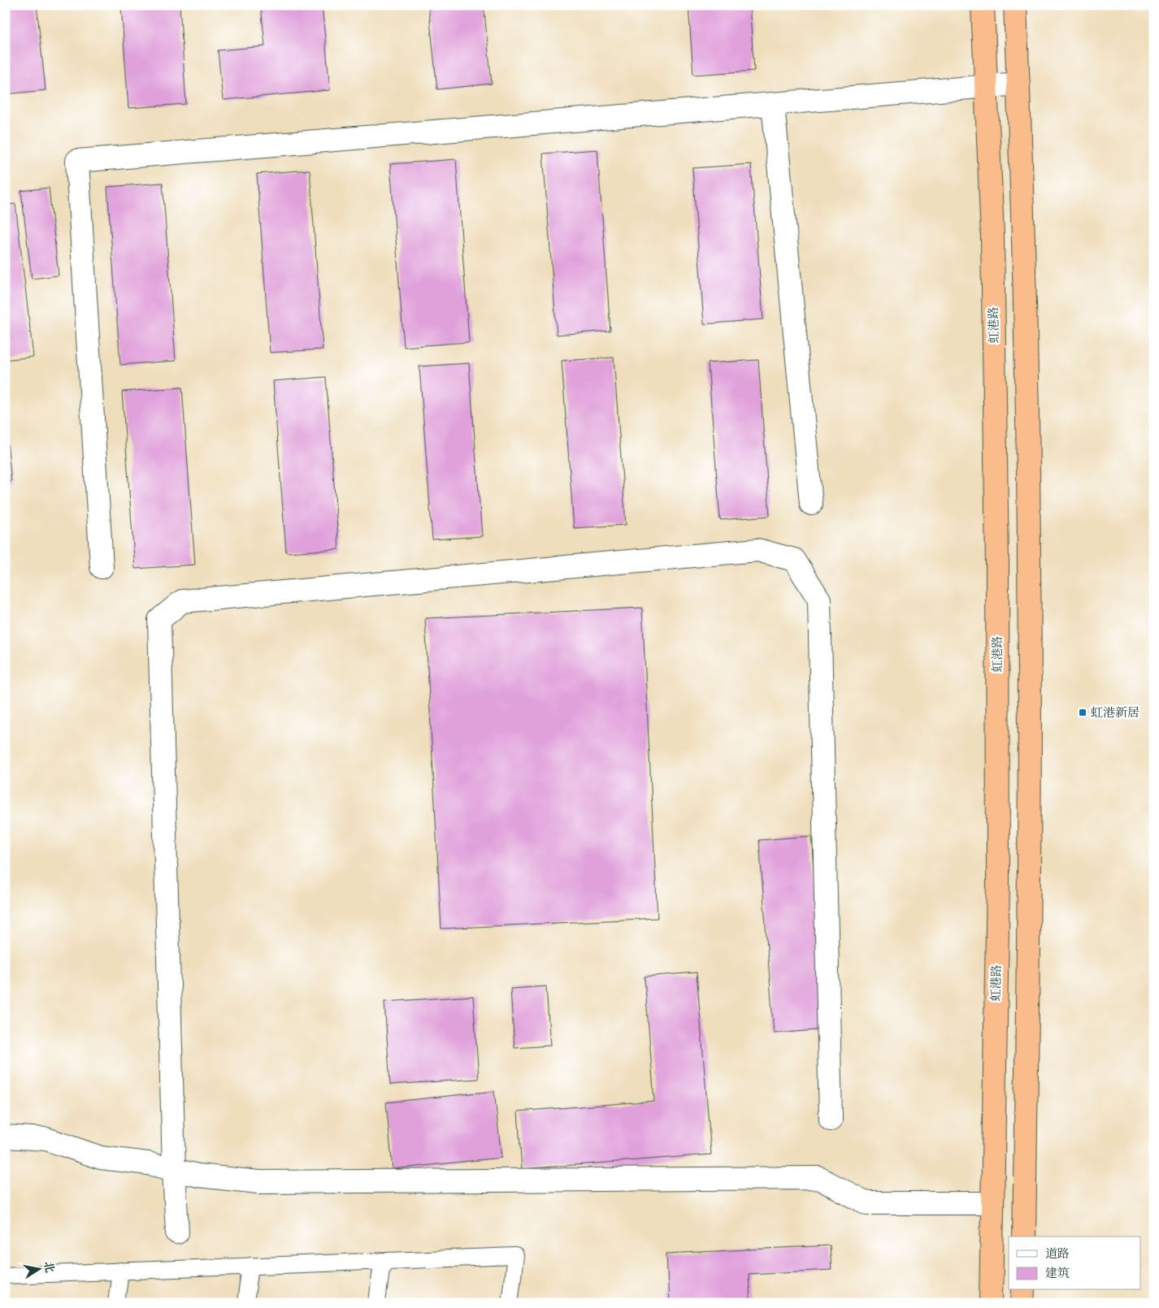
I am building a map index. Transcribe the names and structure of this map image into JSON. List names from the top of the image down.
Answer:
{
  "streets": {
    "highway": ["虹港路"]
  },
  "places": {
    "transit": ["虹港新居"]
  },
  "legend": ["道路", "建筑"],
  "north": "right"
}
